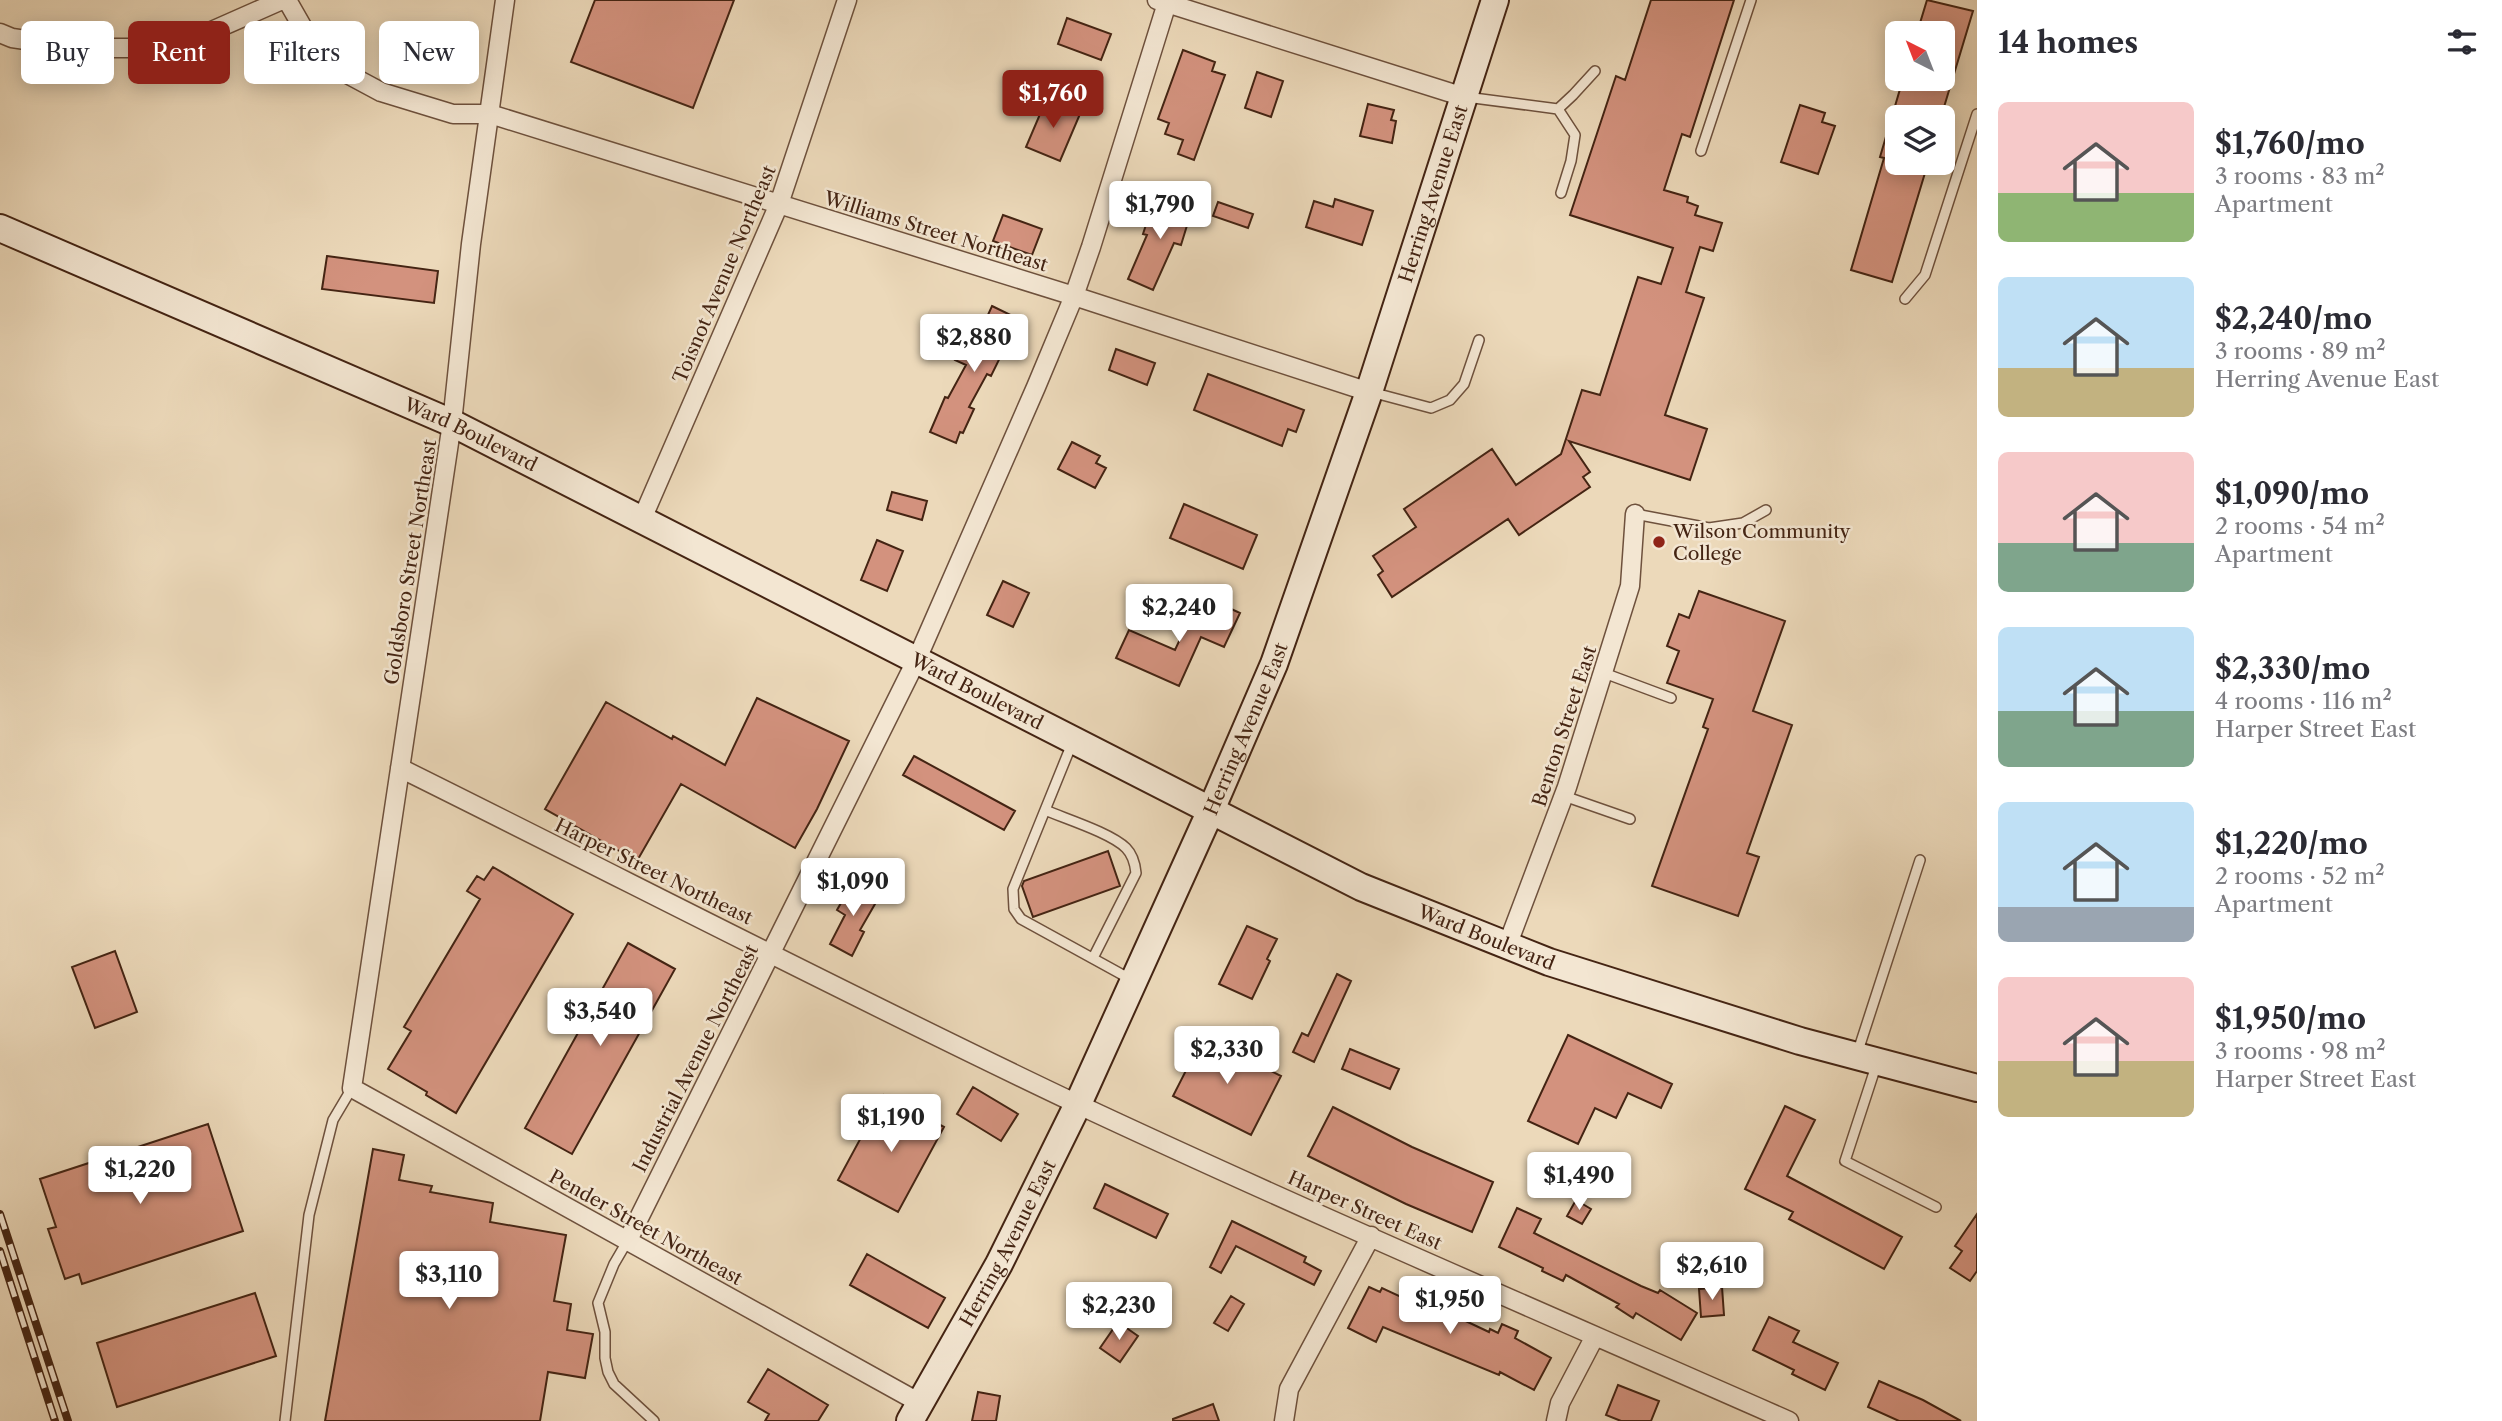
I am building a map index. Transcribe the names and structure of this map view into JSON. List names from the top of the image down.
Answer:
{
  "streets": {
    "main road": ["Herring Avenue East", "Ward Boulevard"],
    "street": [
      "Williams Street Northeast",
      "Toisnot Avenue Northeast",
      "Goldsboro Street Northeast",
      "Benton Street East",
      "Harper Street Northeast",
      "Industrial Avenue Northeast",
      "Harper Street East",
      "Pender Street Northeast"
    ]
  },
  "crossings": [
    ["Herring Avenue East", "Williams Street Northeast"],
    ["Herring Avenue East", "Ward Boulevard"],
    ["Herring Avenue East", "Harper Street Northeast"],
    ["Herring Avenue East", "Harper Street East"],
    ["Herring Avenue East", "Pender Street Northeast"],
    ["Williams Street Northeast", "Toisnot Avenue Northeast"],
    ["Williams Street Northeast", "Goldsboro Street Northeast"],
    ["Williams Street Northeast", "Industrial Avenue Northeast"],
    ["Toisnot Avenue Northeast", "Ward Boulevard"],
    ["Ward Boulevard", "Goldsboro Street Northeast"],
    ["Ward Boulevard", "Benton Street East"],
    ["Ward Boulevard", "Industrial Avenue Northeast"],
    ["Goldsboro Street Northeast", "Harper Street Northeast"],
    ["Goldsboro Street Northeast", "Pender Street Northeast"],
    ["Harper Street Northeast", "Industrial Avenue Northeast"],
    ["Harper Street Northeast", "Harper Street East"],
    ["Industrial Avenue Northeast", "Pender Street Northeast"]
  ],
  "places": ["Wilson Community College"],
  "north": "top left",
  "page": {
    "heading": "14 homes",
    "chip": [
      "Buy",
      "Rent",
      "Filters",
      "New"
    ],
    "price": [
      "$1,760",
      "$1,790",
      "$2,880",
      "$2,240",
      "$1,090",
      "$3,540",
      "$2,330",
      "$1,190",
      "$1,220",
      "$1,490",
      "$2,610",
      "$3,110",
      "$1,950",
      "$2,230"
    ],
    "list": [
      {
        "name": "$1,760/mo",
        "note": "3 rooms · 83 m² · Apartment"
      },
      {
        "name": "$2,240/mo",
        "note": "3 rooms · 89 m² · Herring Avenue East"
      },
      {
        "name": "$1,090/mo",
        "note": "2 rooms · 54 m² · Apartment"
      },
      {
        "name": "$2,330/mo",
        "note": "4 rooms · 116 m² · Harper Street East"
      },
      {
        "name": "$1,220/mo",
        "note": "2 rooms · 52 m² · Apartment"
      },
      {
        "name": "$1,950/mo",
        "note": "3 rooms · 98 m² · Harper Street East"
      }
    ]
  }
}
